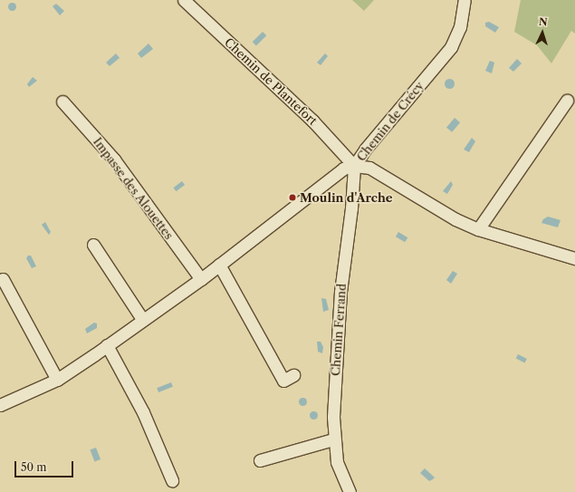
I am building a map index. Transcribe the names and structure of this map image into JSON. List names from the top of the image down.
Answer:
{
  "streets": {
    "street": [
      "Chemin de Plantefort",
      "Chemin de Crécy",
      "Impasse des Alouettes",
      "Chemin Ferrand"
    ]
  },
  "crossings": [
    ["Chemin de Plantefort", "Chemin de Crécy"],
    ["Chemin de Plantefort", "Chemin Ferrand"],
    ["Chemin de Crécy", "Impasse des Alouettes"],
    ["Chemin de Crécy", "Chemin Ferrand"]
  ],
  "places": ["Moulin d'Arche"],
  "scale_bar": "50 m",
  "north": "top"
}
